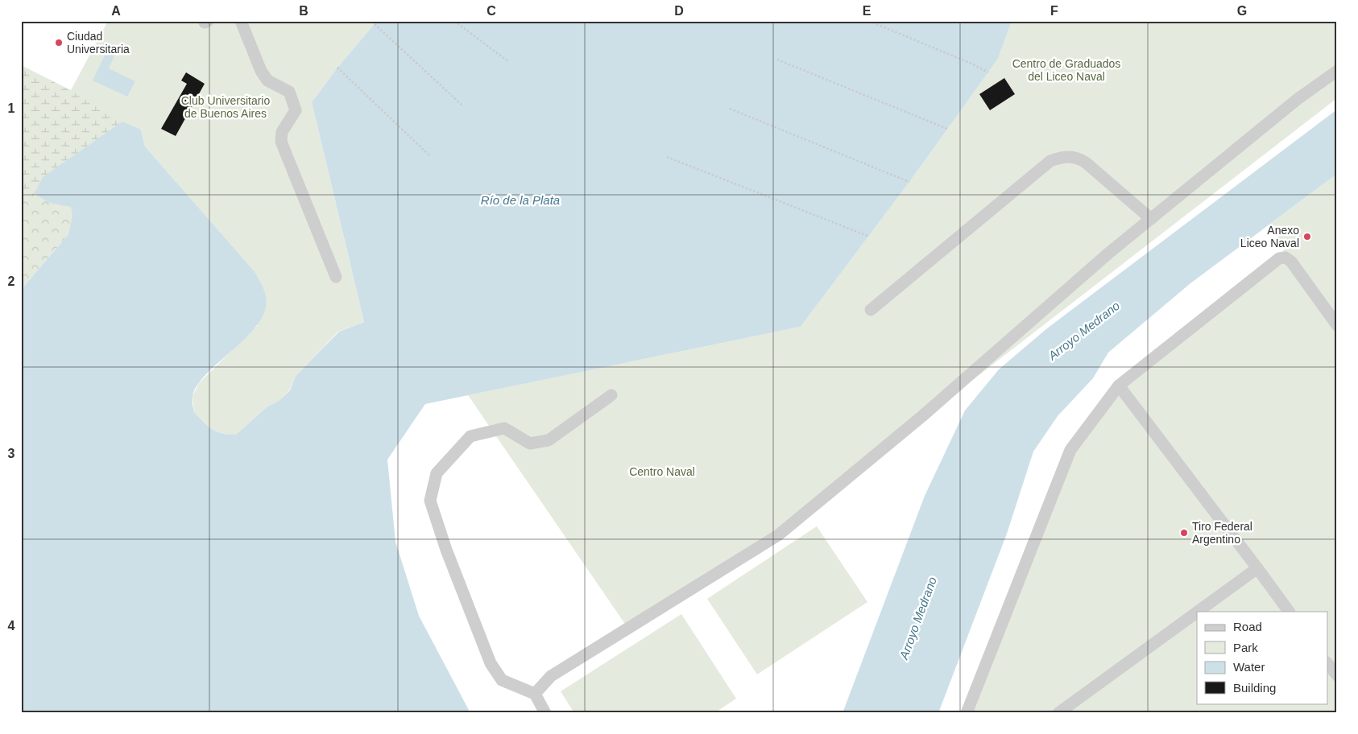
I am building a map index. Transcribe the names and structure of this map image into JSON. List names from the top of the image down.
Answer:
{
  "water": ["Río de la Plata", "Arroyo Medrano"],
  "parks": ["Centro de Graduados del Liceo Naval", "Club Universitario de Buenos Aires", "Centro Naval"],
  "places": ["Ciudad Universitaria", "Anexo Liceo Naval", "Tiro Federal Argentino"],
  "legend": [
    "Road",
    "Park",
    "Water",
    "Building"
  ],
  "grid": {
    "columns": [
      "A",
      "B",
      "C",
      "D",
      "E",
      "F",
      "G"
    ],
    "rows": [
      "1",
      "2",
      "3",
      "4"
    ]
  }
}
